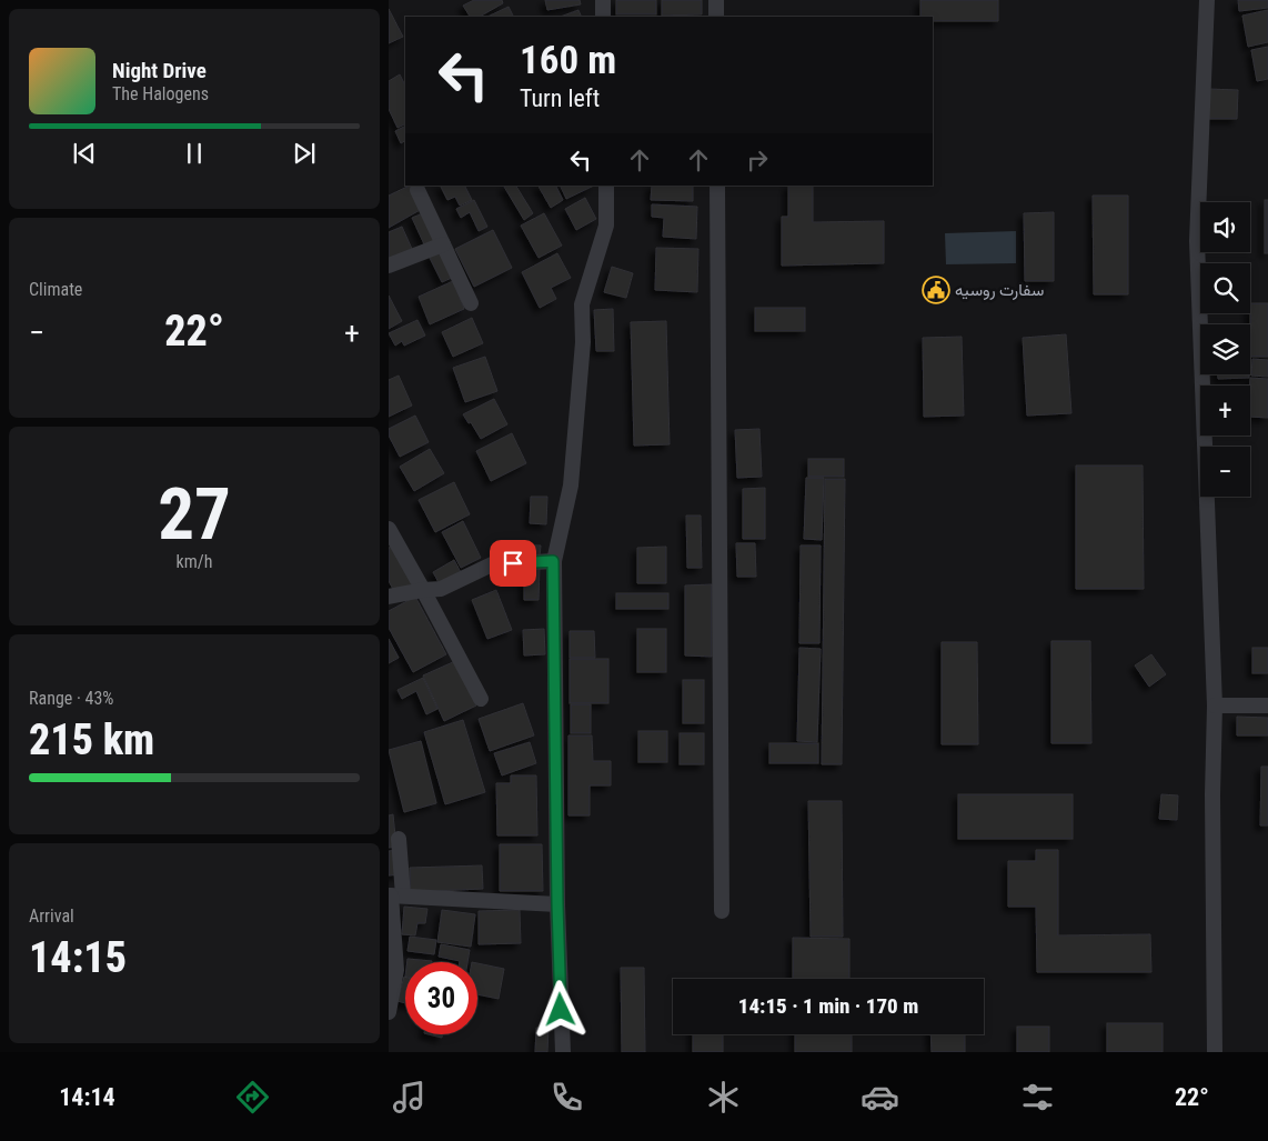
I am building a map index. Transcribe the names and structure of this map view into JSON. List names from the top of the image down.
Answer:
{
  "places": {
    "public building": ["سفارت روسیه"]
  },
  "page": {
    "turn": ["160 m", "Turn left"],
    "song": ["Night Drive", "The Halogens"],
    "map_buttons": ["+", "−"],
    "tile": [
      "Climate",
      ["27", "km/h"],
      ["Range · 43%", "215 km"],
      ["Arrival", "14:15"]
    ],
    "heat": ["−", "22°", "+"],
    "limit": "30",
    "trip": "14:15 · 1 min · 170 m",
    "tabs": ["14:14", "22°"]
  }
}
